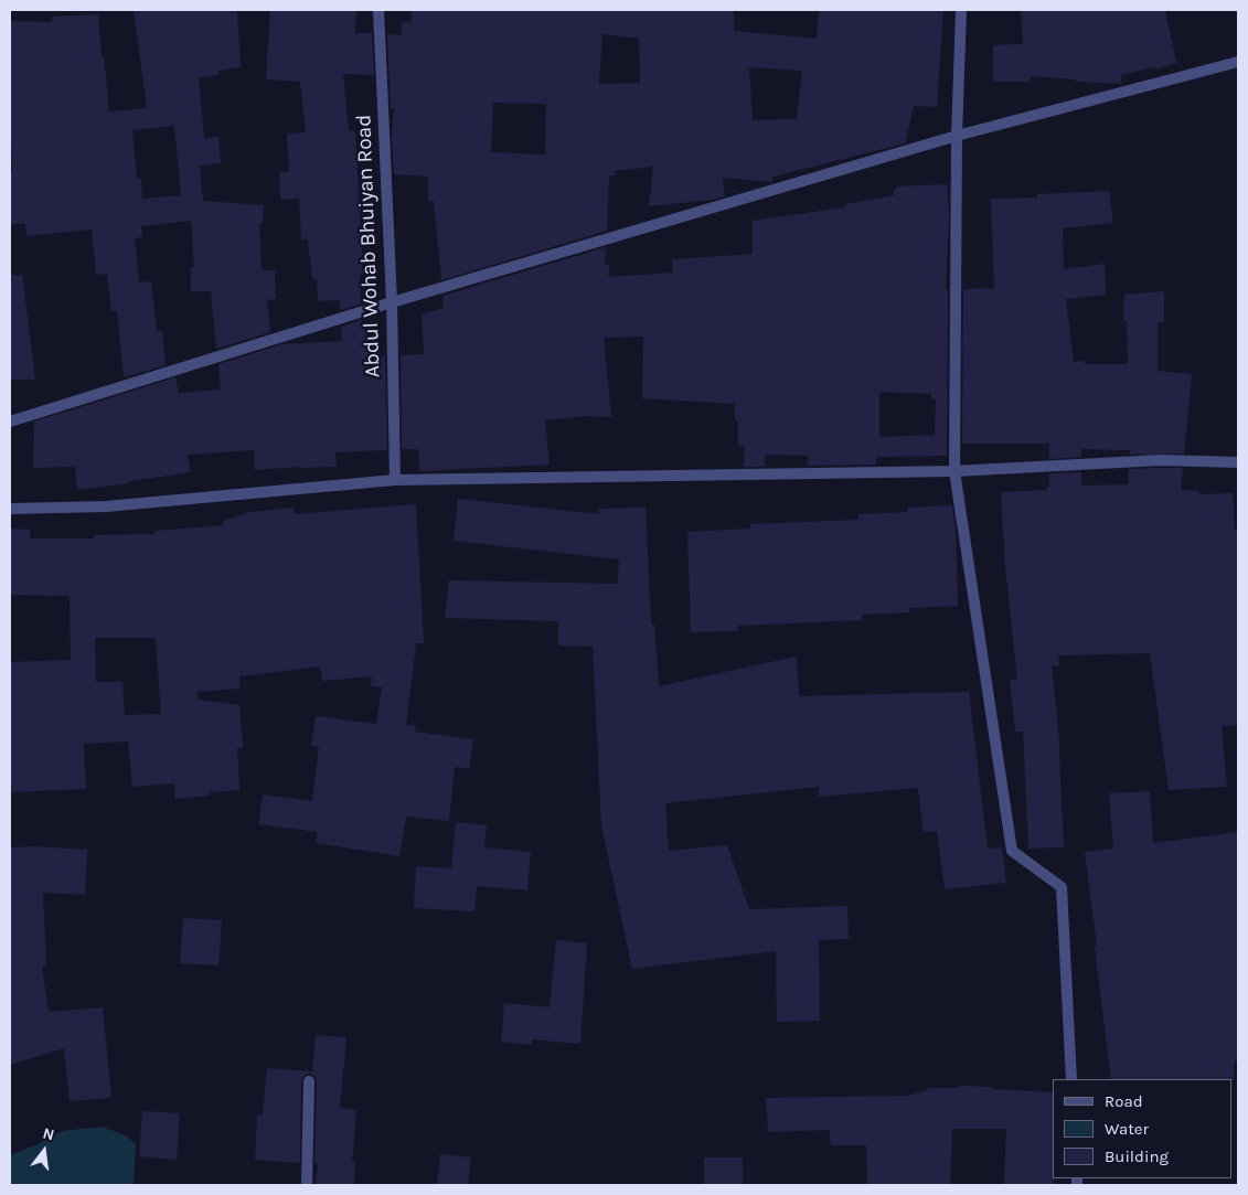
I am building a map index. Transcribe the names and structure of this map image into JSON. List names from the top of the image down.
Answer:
{
  "streets": {
    "street": ["Abdul Wohab Bhuiyan Road"]
  },
  "legend": ["Road", "Water", "Building"],
  "north": "top"
}
